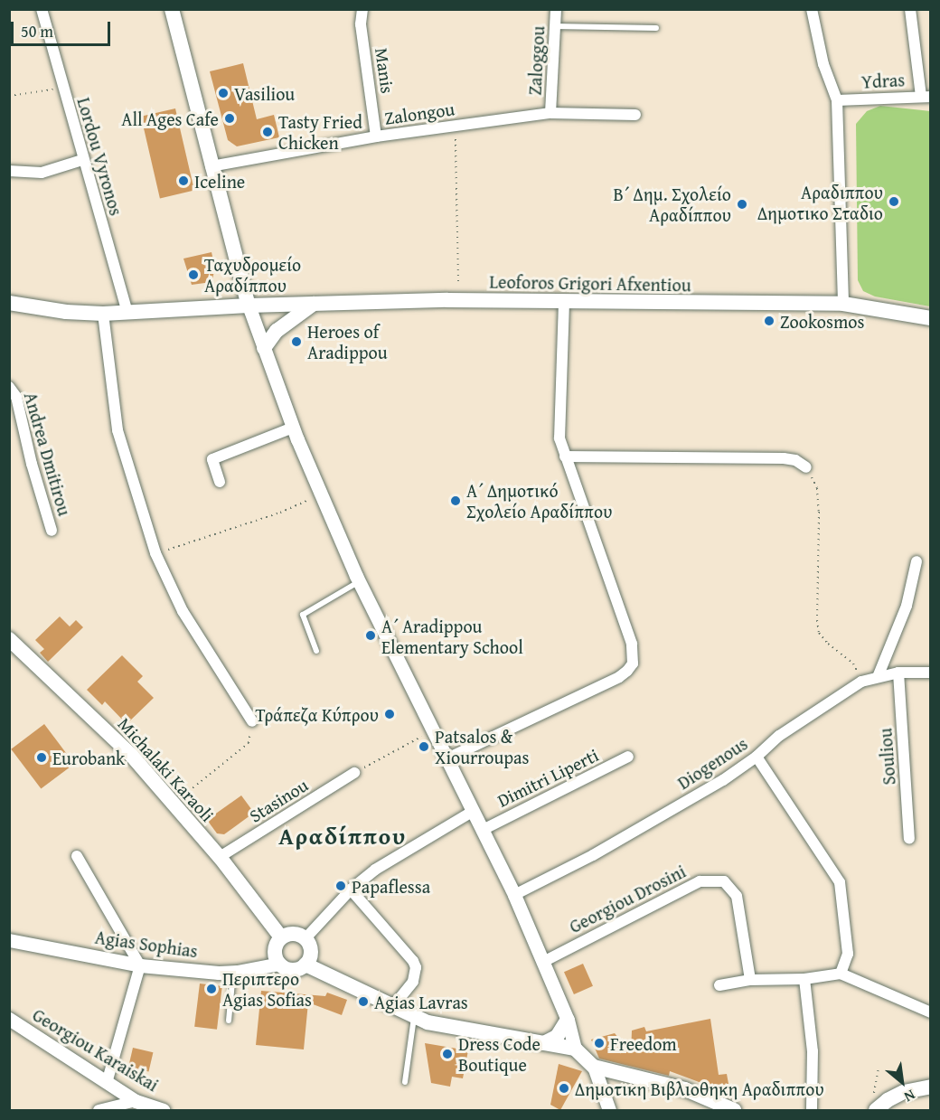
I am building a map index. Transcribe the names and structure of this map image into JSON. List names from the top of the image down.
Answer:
{
  "streets": {
    "main road": ["Leoforos Grigori Afxentiou", "Michalaki Karaoli"],
    "street": [
      "Zaloggou",
      "Manis",
      "Ydras",
      "Zalongou",
      "Lordou Vyronos",
      "Andrea Dmitirou",
      "Souliou",
      "Diogenous",
      "Dimitri Liperti",
      "Stasinou",
      "Georgiou Drosini",
      "Agias Sophias",
      "Georgiou Karaiskai"
    ]
  },
  "crossings": [
    ["Zaloggou", "Zalongou"],
    ["Manis", "Zalongou"],
    ["Lordou Vyronos", "Leoforos Grigori Afxentiou"],
    ["Souliou", "Diogenous"],
    ["Michalaki Karaoli", "Stasinou"],
    ["Michalaki Karaoli", "Agias Sophias"]
  ],
  "districts": ["Αραδίππου"],
  "places": [
    "Vasiliou",
    "All Ages Cafe",
    "Tasty Fried Chicken",
    "Iceline",
    "Αραδιππου Δημοτικο Σταδιο",
    "Β´ Δημ. Σχολείο Αραδίππου",
    "Ταχυδρομείο Αραδίππου",
    "Zookosmos",
    "Heroes of Aradippou",
    "Α´ Δημοτικό Σχολείο Αραδίππου",
    "A´ Aradippou Elementary School",
    "Τράπεζα Κύπρου",
    "Patsalos & Xiourroupas",
    "Eurobank",
    "Papaflessa",
    "Περιπτερο Agias Sofias",
    "Agias Lavras",
    "Freedom",
    "Dress Code Boutique",
    "Δημοτικη Βιβλιοθηκη Αραδιππου"
  ],
  "scale_bar": "50 m",
  "north": "bottom right"
}
